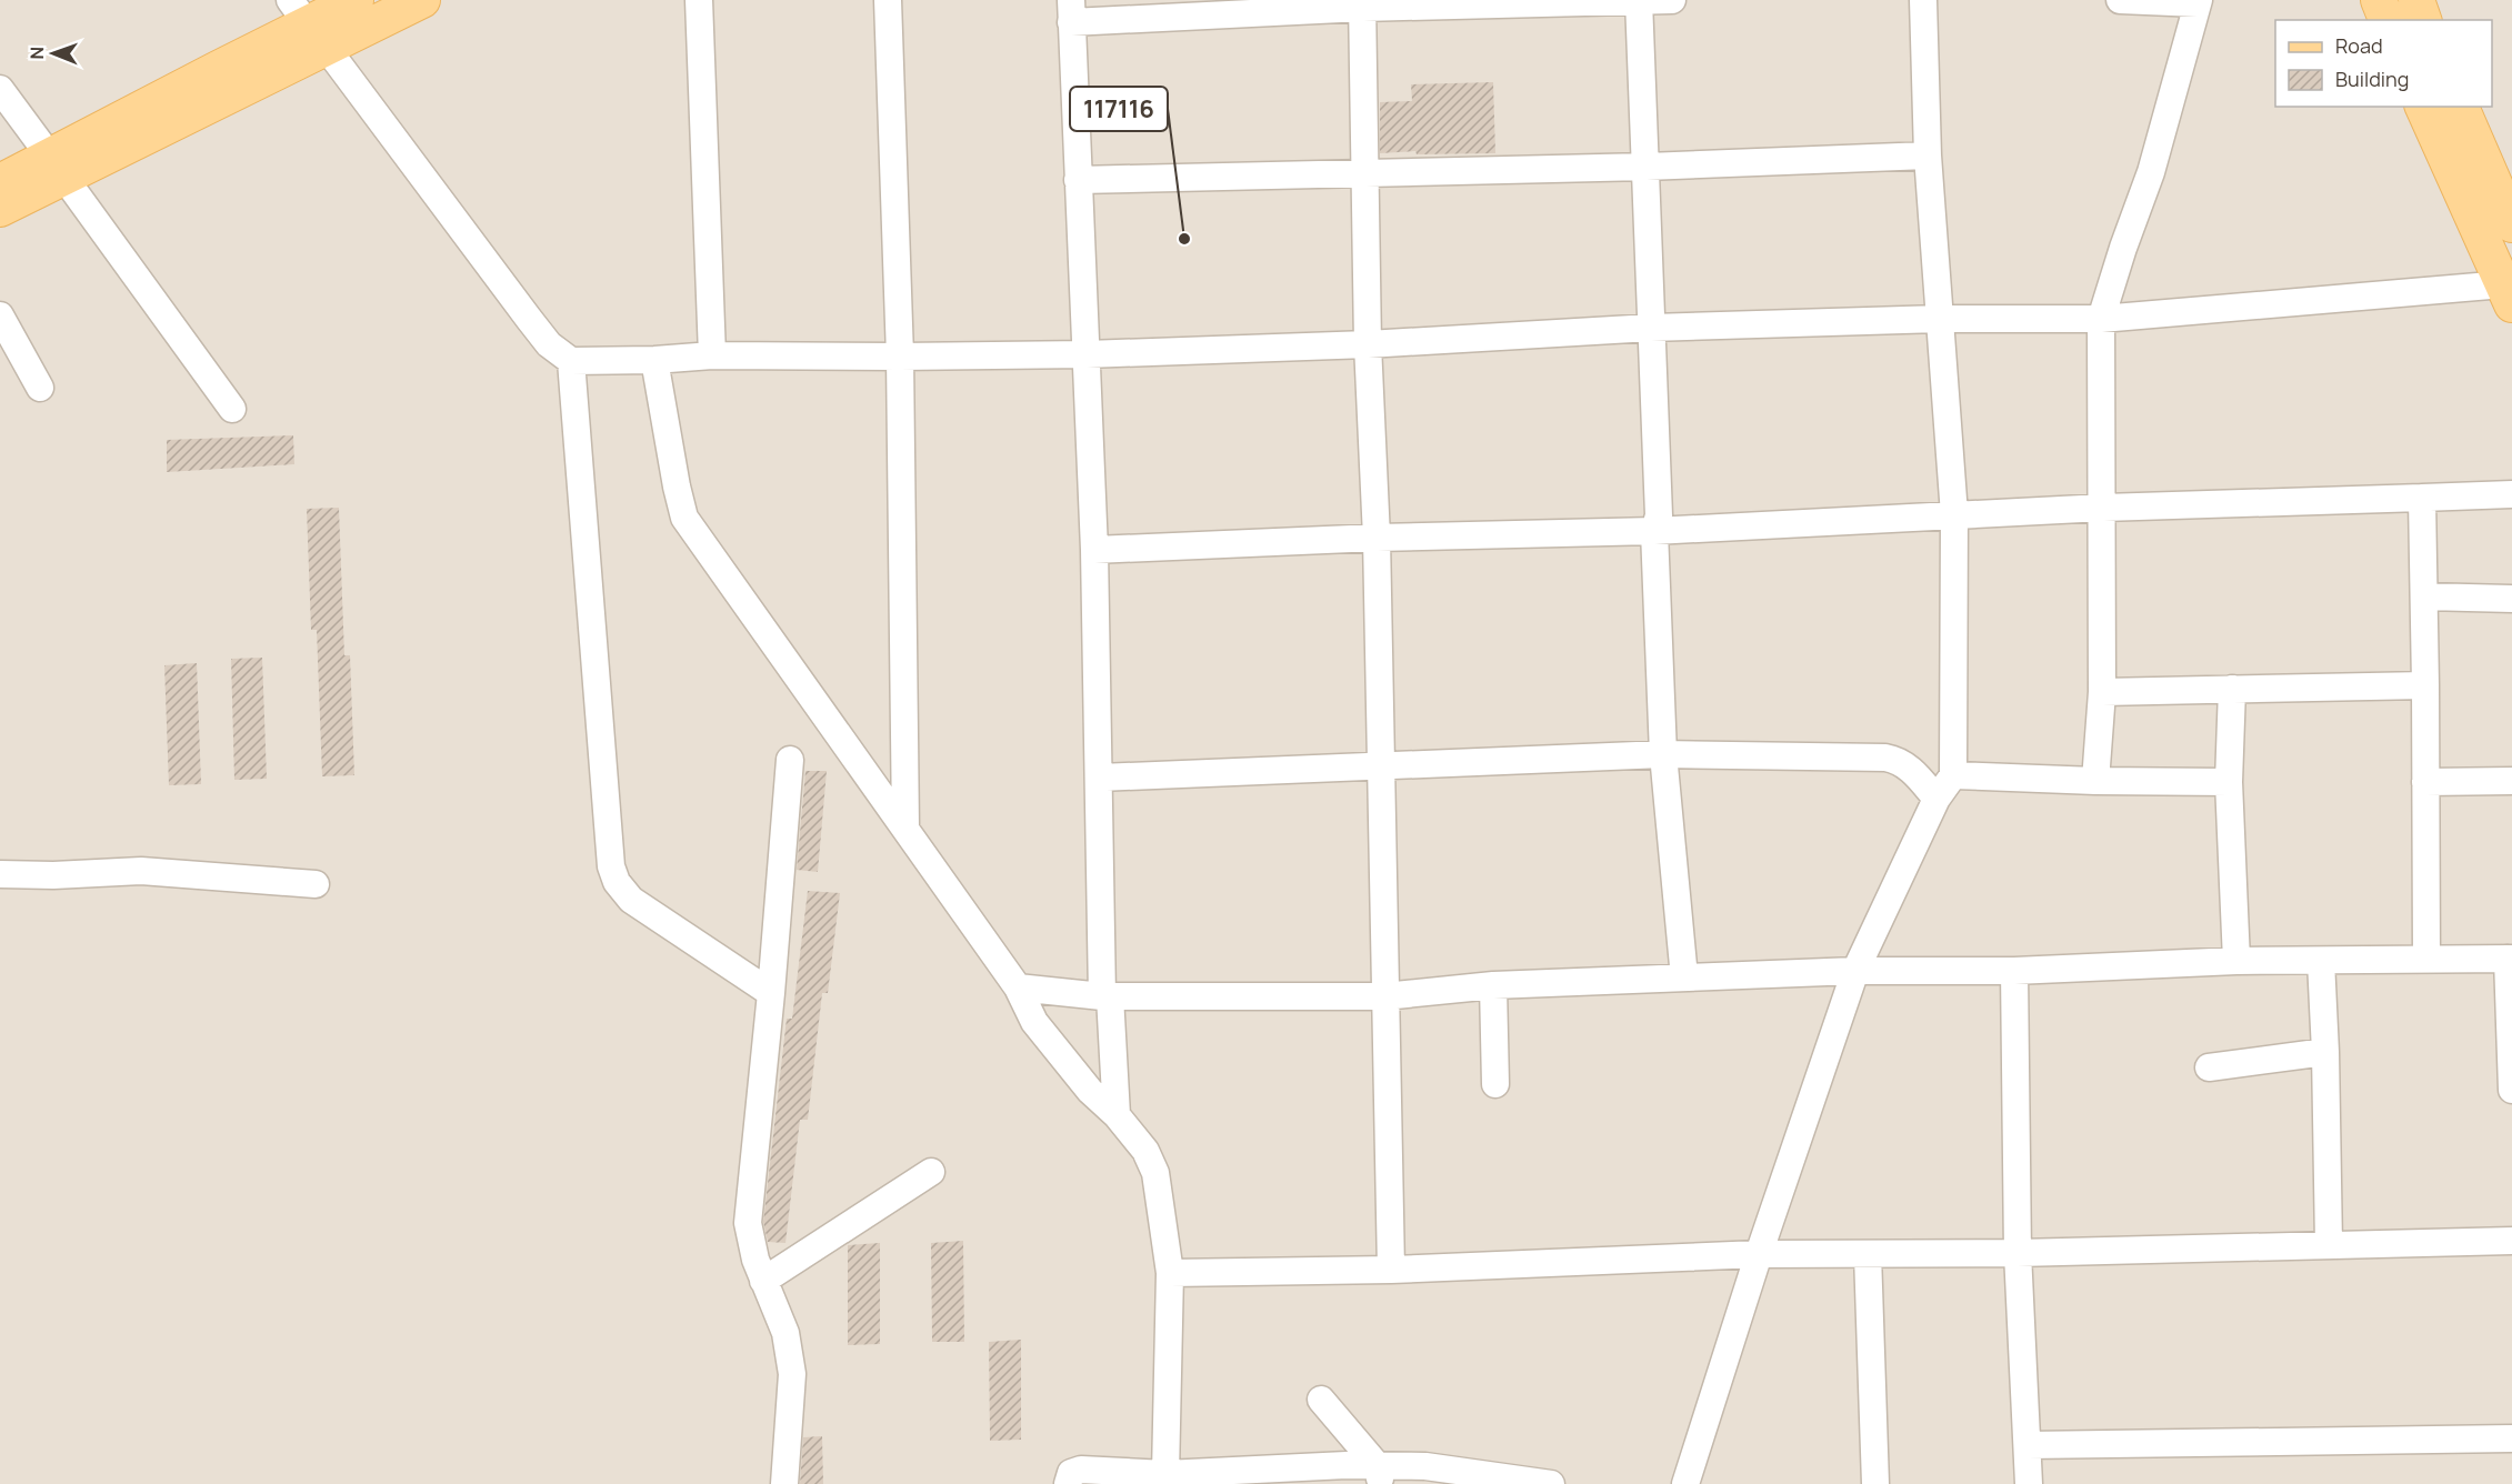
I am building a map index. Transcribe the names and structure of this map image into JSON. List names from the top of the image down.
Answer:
{
  "places": ["117116"],
  "legend": ["Road", "Building"],
  "north": "left"
}
